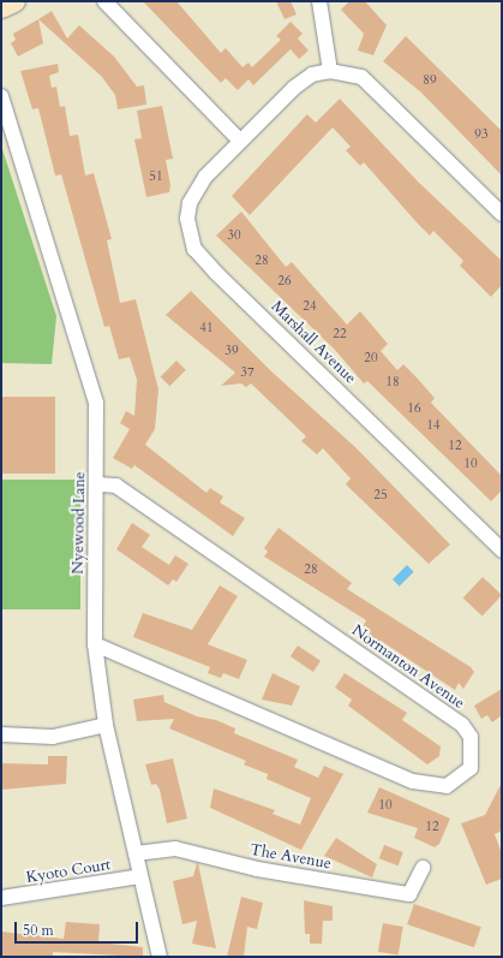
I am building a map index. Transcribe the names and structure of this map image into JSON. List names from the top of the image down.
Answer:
{
  "streets": {
    "street": [
      "Marshall Avenue",
      "Nyewood Lane",
      "Normanton Avenue",
      "The Avenue",
      "Kyoto Court"
    ]
  },
  "crossings": [
    ["Nyewood Lane", "Normanton Avenue"],
    ["Nyewood Lane", "The Avenue"],
    ["Nyewood Lane", "Kyoto Court"]
  ],
  "house_numbers": [
    "89",
    "93",
    "51",
    "30",
    "28",
    "26",
    "24",
    "41",
    "22",
    "39",
    "20",
    "37",
    "18",
    "16",
    "14",
    "12",
    "10",
    "25",
    "28",
    "10",
    "12"
  ],
  "scale_bar": "50 m"
}
